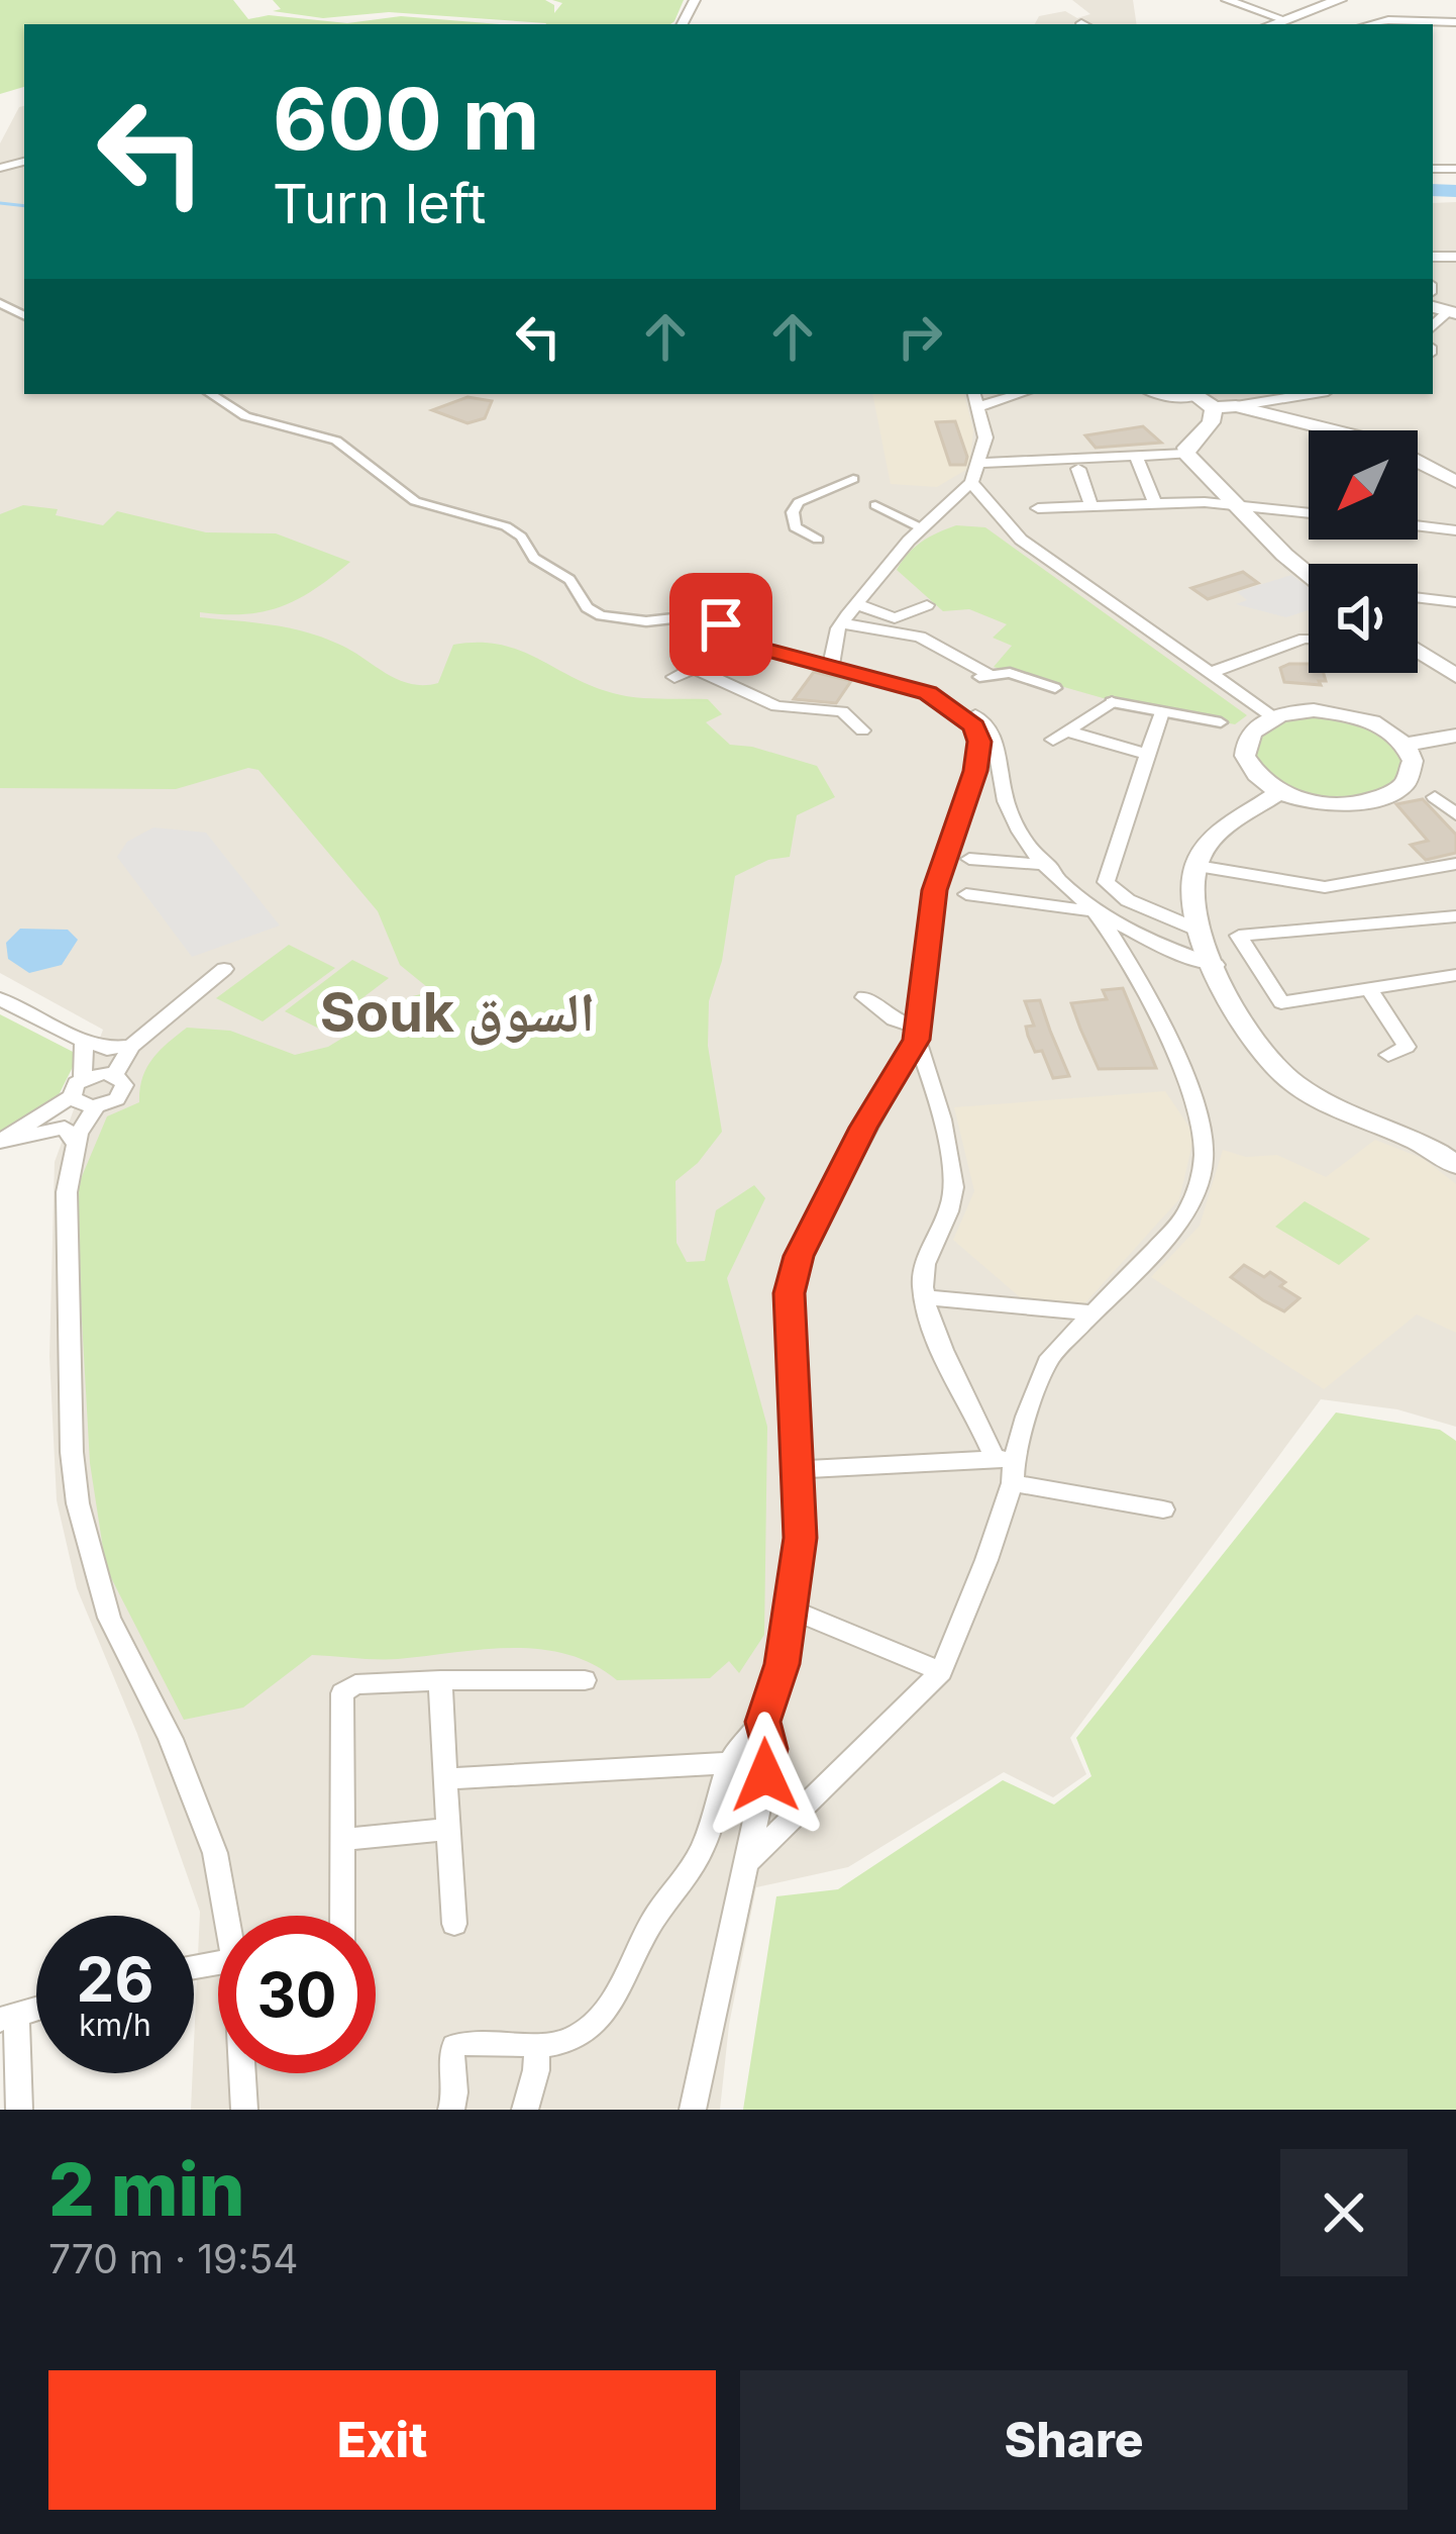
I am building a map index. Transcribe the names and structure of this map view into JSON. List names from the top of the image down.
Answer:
{
  "districts": ["Souk السوق"],
  "north": "bottom left",
  "page": {
    "turn": ["600 m", "Turn left"],
    "speed": "26 km/h",
    "limit": "30",
    "heading": ["2 min", "770 m · 19:54"],
    "buttons": ["Exit", "Share"]
  }
}
